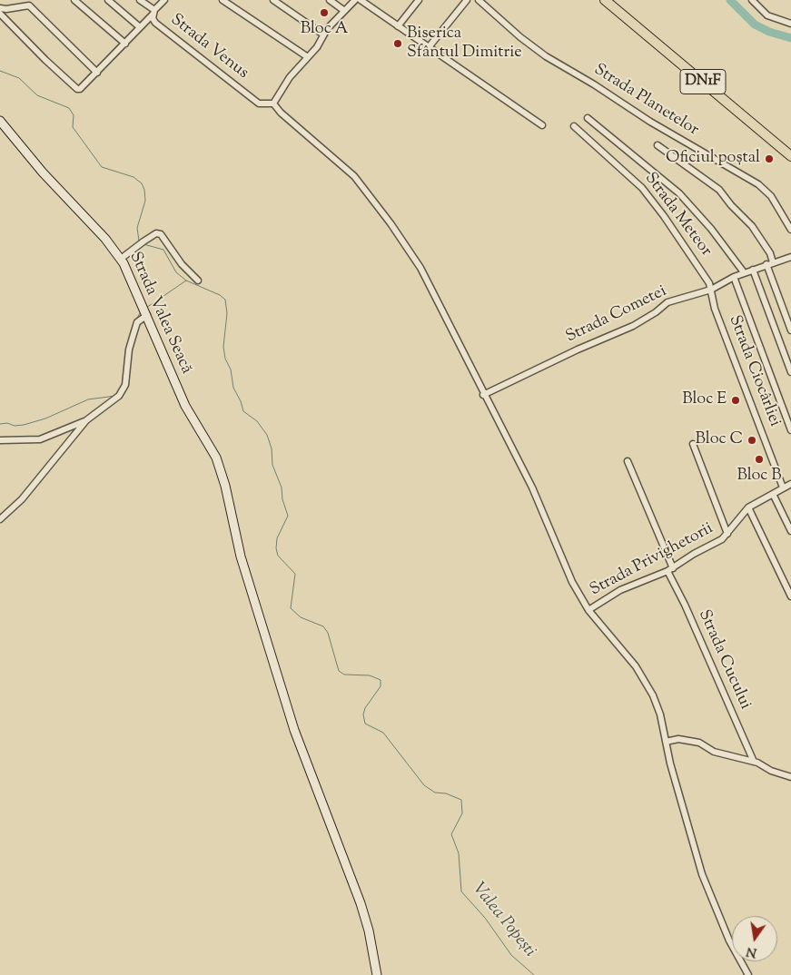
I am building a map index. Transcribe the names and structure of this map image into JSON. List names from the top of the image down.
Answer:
{
  "streets": {
    "main road": ["DN1F", "Strada Valea Seacă"],
    "street": [
      "Strada Venus",
      "Strada Planetelor",
      "Strada Meteor",
      "Strada Cometei",
      "Strada Ciocârliei",
      "Strada Privighetorii",
      "Strada Cucului"
    ]
  },
  "crossings": [
    ["Strada Meteor", "Strada Cometei"],
    ["Strada Meteor", "Strada Ciocârliei"],
    ["Strada Cometei", "Strada Ciocârliei"],
    ["Strada Ciocârliei", "Strada Privighetorii"],
    ["Strada Privighetorii", "Strada Cucului"]
  ],
  "water": ["Valea Popești"],
  "places": [
    "Bloc A",
    "Biserica Sfântul Dimitrie",
    "Oficiul poștal",
    "Bloc E",
    "Bloc C",
    "Bloc B"
  ],
  "north": "bottom"
}
